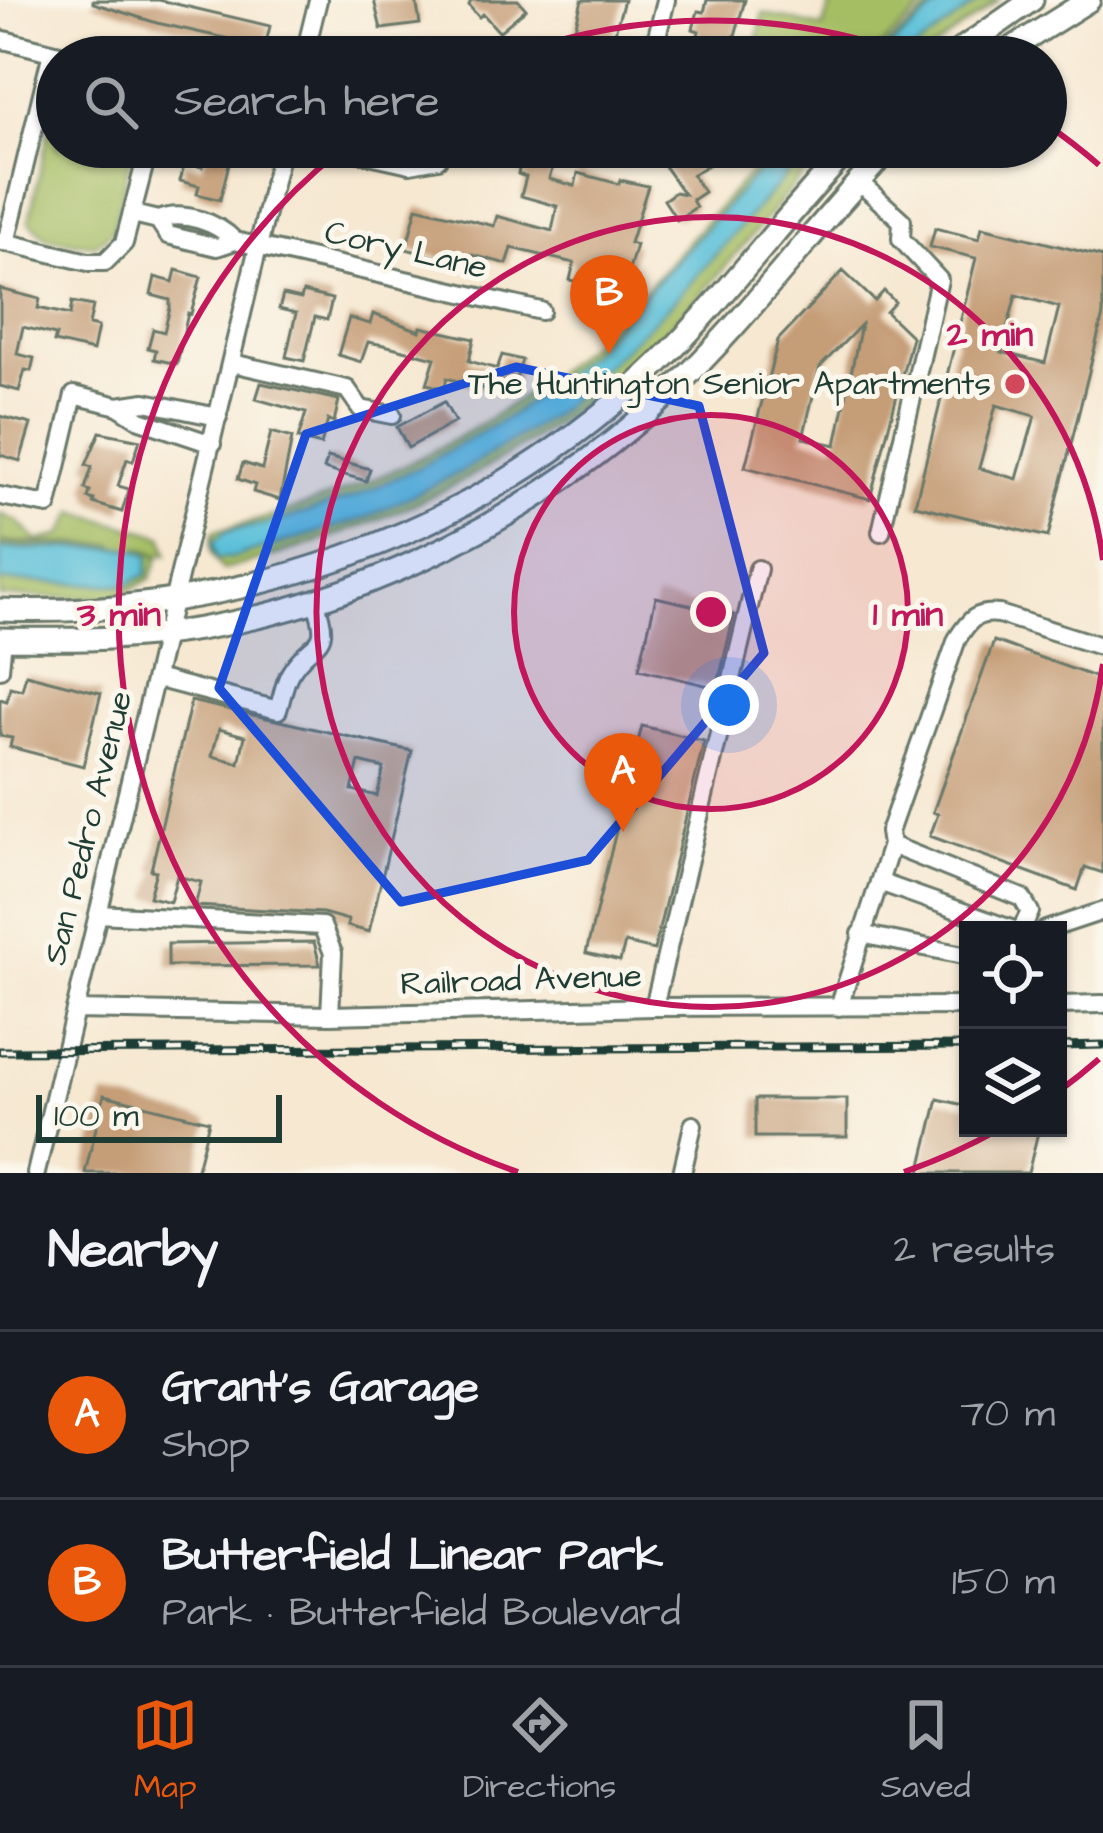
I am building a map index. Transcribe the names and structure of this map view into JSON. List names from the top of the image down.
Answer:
{
  "streets": {
    "street": ["Cory Lane", "San Pedro Avenue", "Railroad Avenue"]
  },
  "crossings": [
    ["Cory Lane", "San Pedro Avenue"],
    ["San Pedro Avenue", "Railroad Avenue"]
  ],
  "places": ["The Huntington Senior Apartments"],
  "scale_bar": "100 m",
  "page": {
    "search": "Search here",
    "pins": ["B", "A"],
    "scale": "100 m",
    "heading": ["Nearby", "2 results"],
    "list": [
      {
        "mark": "A",
        "name": "Grant's Garage",
        "note": "Shop",
        "value": "70 m"
      },
      {
        "mark": "B",
        "name": "Butterfield Linear Park",
        "note": "Park · Butterfield Boulevard",
        "value": "150 m"
      }
    ],
    "nav": ["Map", "Directions", "Saved"]
  },
  "rings": ["2 min", "1 min", "3 min"]
}
